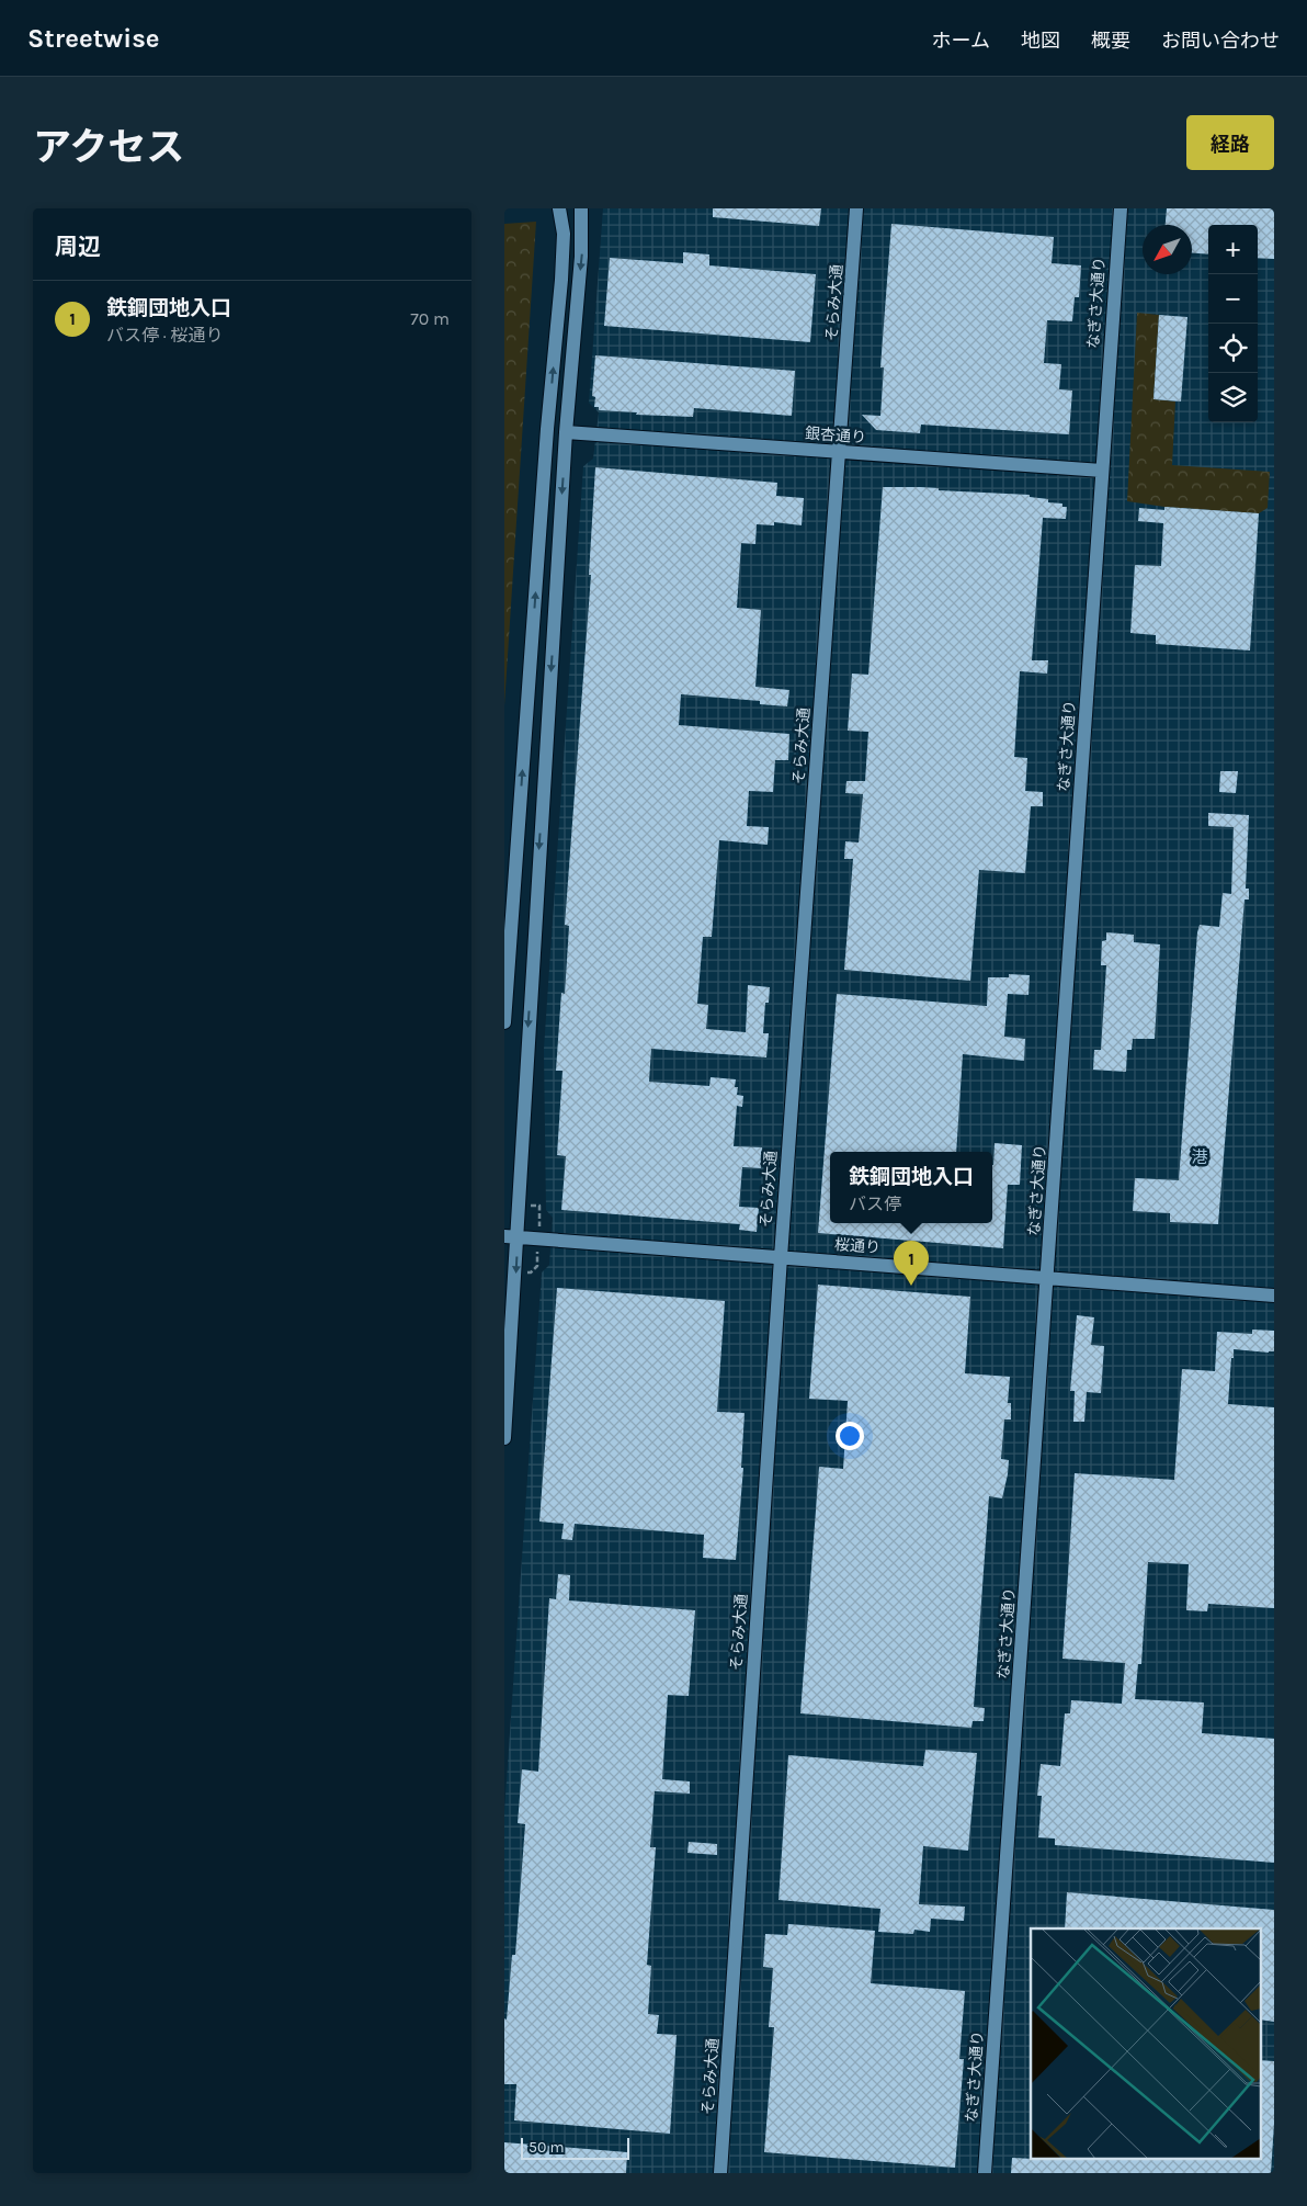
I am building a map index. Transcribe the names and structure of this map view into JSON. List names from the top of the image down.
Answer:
{
  "streets": {
    "street": [
      "そらみ大通",
      "なぎさ大通り",
      "銀杏通り",
      "桜通り"
    ]
  },
  "crossings": [
    ["そらみ大通", "銀杏通り"],
    ["そらみ大通", "桜通り"],
    ["なぎさ大通り", "銀杏通り"],
    ["なぎさ大通り", "桜通り"]
  ],
  "districts": ["港"],
  "scale_bar": "50 m",
  "north": "bottom left",
  "page": {
    "header": "Streetwise",
    "nav": [
      "ホーム",
      "地図",
      "概要",
      "お問い合わせ"
    ],
    "title": "アクセス",
    "buttons": "経路",
    "heading": "周辺",
    "map_buttons": ["+", "−"],
    "list": [
      {
        "mark": "1",
        "name": "鉄鋼団地入口",
        "note": "バス停 · 桜通り",
        "value": "70 m"
      }
    ],
    "popup": ["鉄鋼団地入口", "バス停"],
    "pins": "1",
    "scale": "50 m"
  }
}
